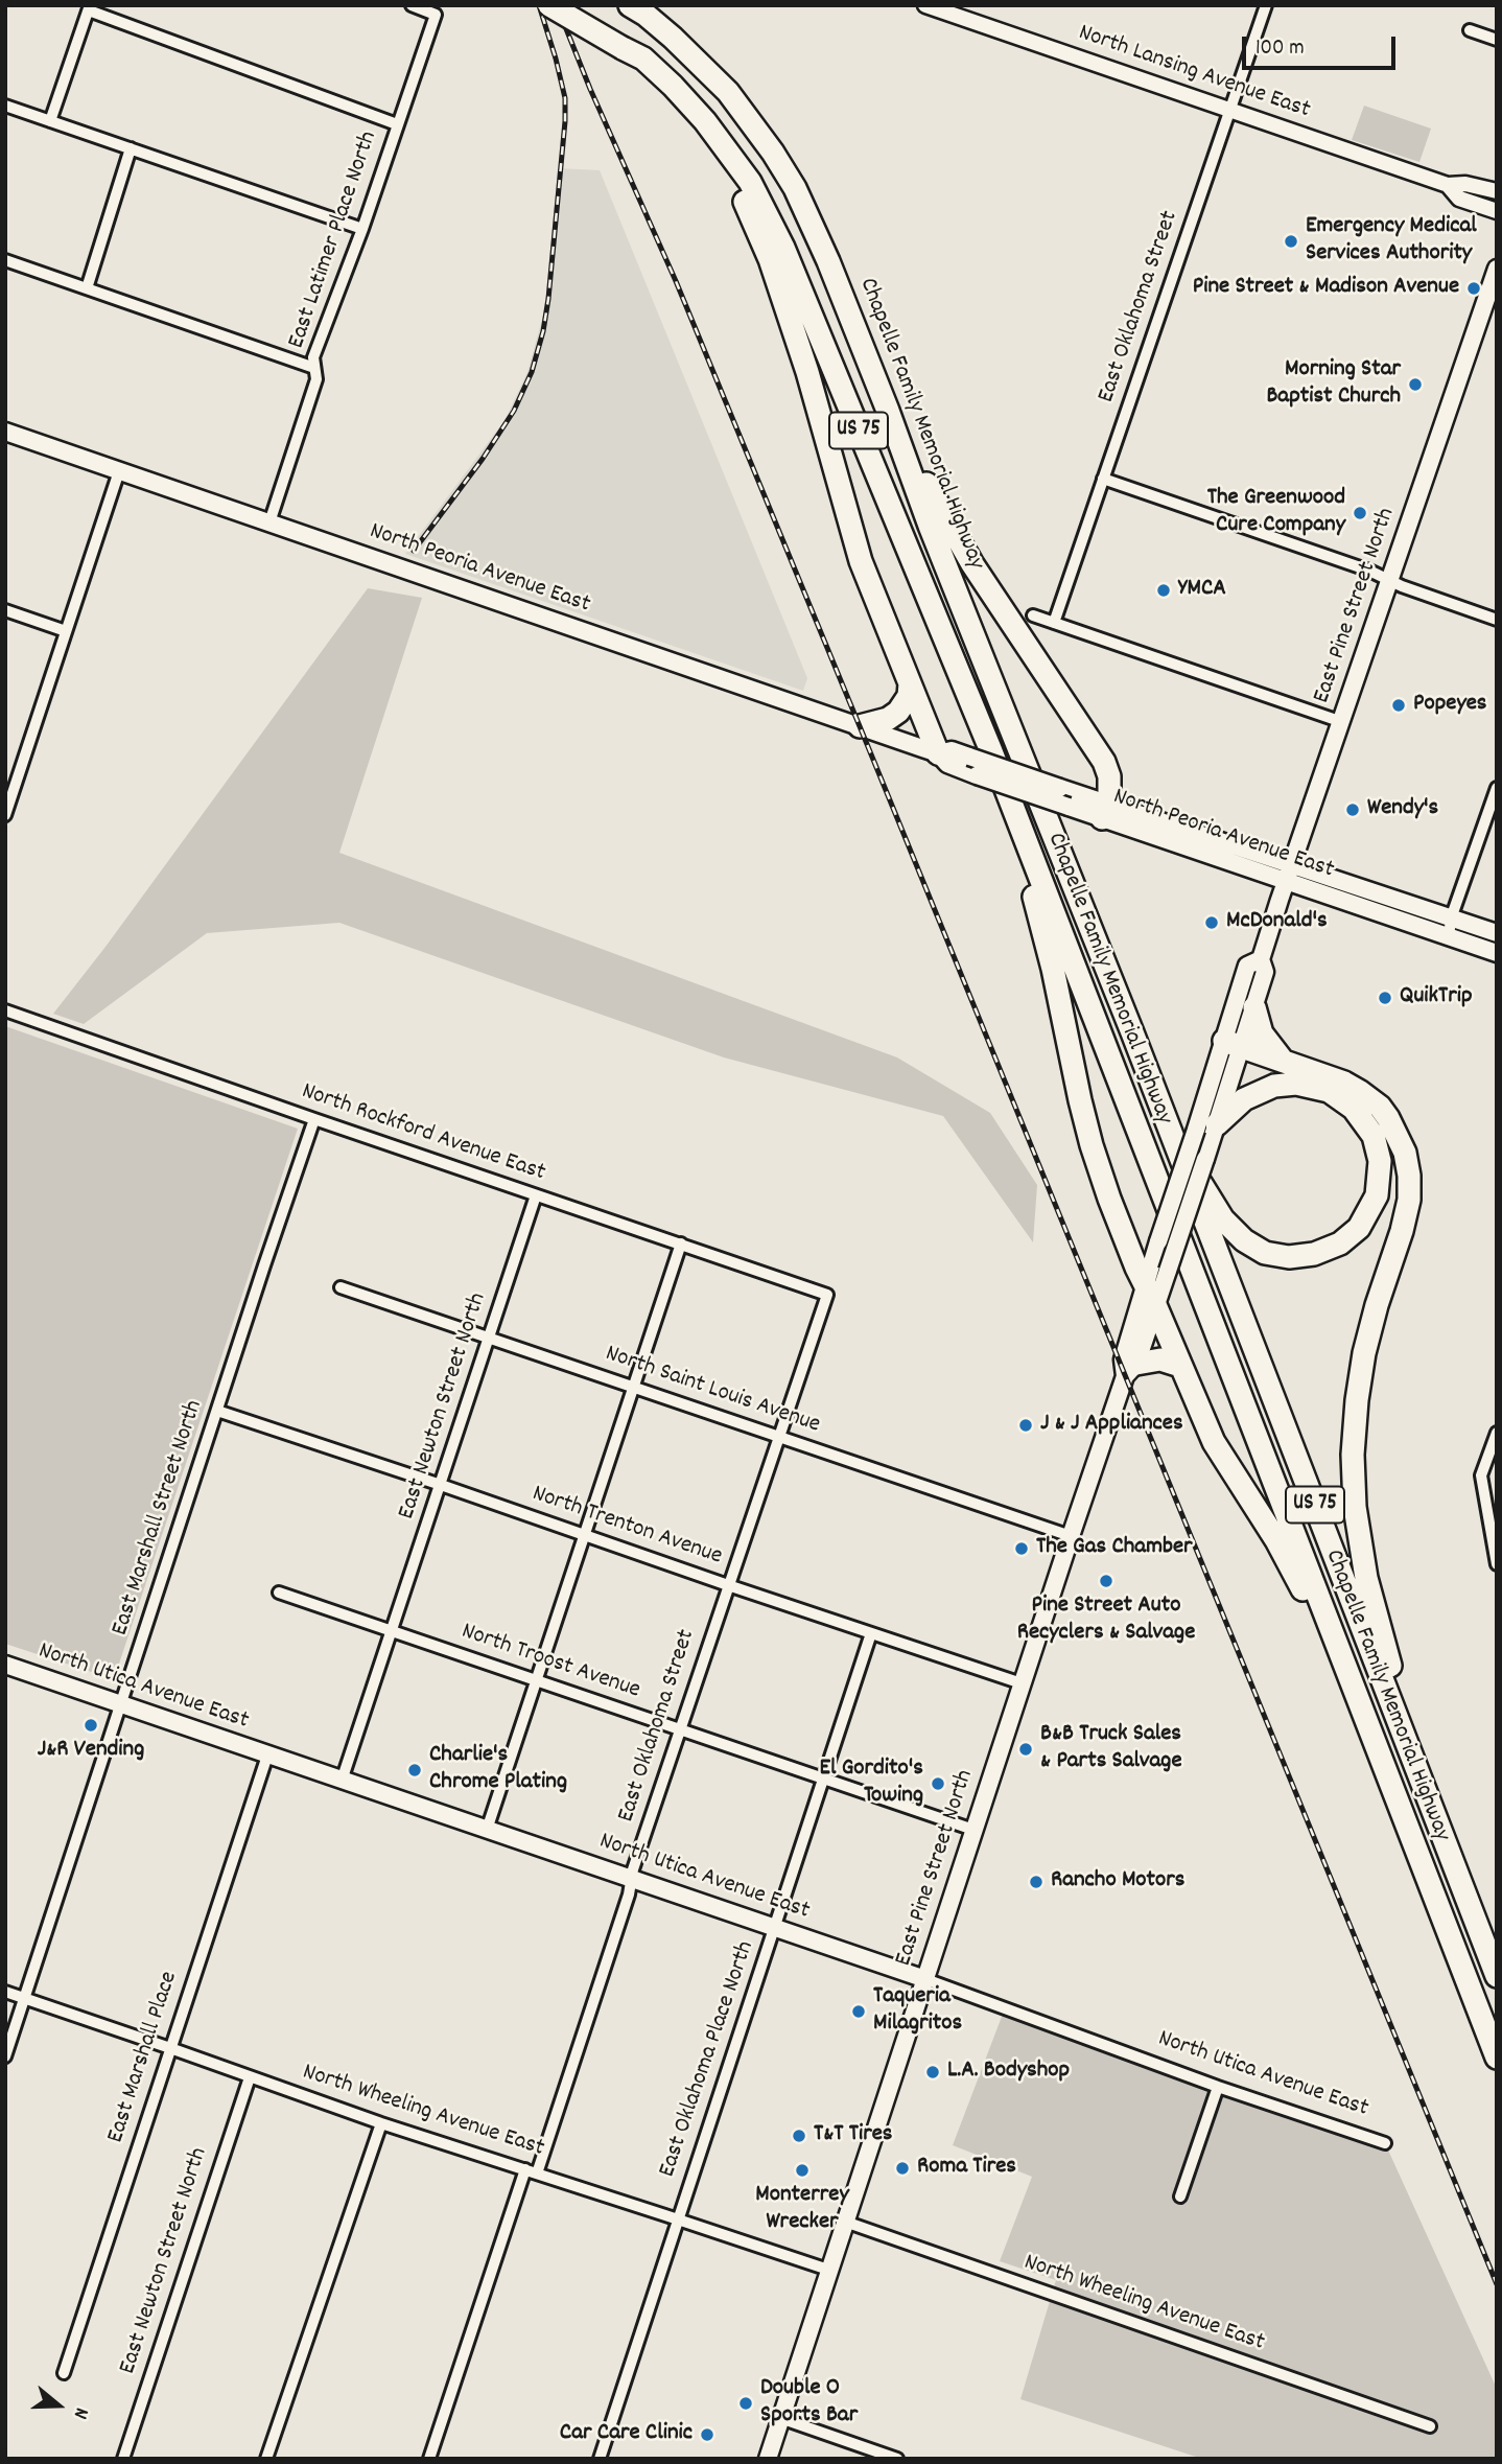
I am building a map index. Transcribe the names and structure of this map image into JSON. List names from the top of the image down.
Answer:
{
  "streets": {
    "highway": ["Chapelle Family Memorial Highway", "US 75"],
    "main road": ["North Peoria Avenue East", "East Pine Street North", "North Utica Avenue East"],
    "street": [
      "North Lansing Avenue East",
      "East Latimer Place North",
      "East Oklahoma Street",
      "North Rockford Avenue East",
      "North Saint Louis Avenue",
      "East Newton Street North",
      "East Marshall Street North",
      "North Trenton Avenue",
      "North Troost Avenue",
      "East Marshall Place",
      "East Oklahoma Place North",
      "North Wheeling Avenue East"
    ]
  },
  "crossings": [
    ["North Lansing Avenue East", "East Oklahoma Street"],
    ["East Latimer Place North", "North Peoria Avenue East"],
    ["East Oklahoma Street", "North Rockford Avenue East"],
    ["East Oklahoma Street", "North Saint Louis Avenue"],
    ["East Oklahoma Street", "North Trenton Avenue"],
    ["East Oklahoma Street", "North Troost Avenue"],
    ["East Oklahoma Street", "North Utica Avenue East"],
    ["East Oklahoma Street", "North Wheeling Avenue East"],
    ["North Peoria Avenue East", "East Pine Street North"],
    ["East Pine Street North", "North Saint Louis Avenue"],
    ["East Pine Street North", "North Trenton Avenue"],
    ["East Pine Street North", "North Troost Avenue"],
    ["East Pine Street North", "North Utica Avenue East"],
    ["East Pine Street North", "North Wheeling Avenue East"],
    ["North Rockford Avenue East", "East Newton Street North"],
    ["North Rockford Avenue East", "East Marshall Street North"],
    ["North Saint Louis Avenue", "East Newton Street North"],
    ["East Newton Street North", "North Trenton Avenue"],
    ["East Newton Street North", "North Troost Avenue"],
    ["East Newton Street North", "North Utica Avenue East"],
    ["East Newton Street North", "North Wheeling Avenue East"],
    ["East Marshall Street North", "North Trenton Avenue"],
    ["East Marshall Street North", "North Utica Avenue East"],
    ["East Marshall Street North", "North Wheeling Avenue East"],
    ["North Trenton Avenue", "East Oklahoma Place North"],
    ["North Troost Avenue", "East Oklahoma Place North"],
    ["North Utica Avenue East", "East Marshall Place"],
    ["North Utica Avenue East", "East Oklahoma Place North"],
    ["East Marshall Place", "North Wheeling Avenue East"],
    ["East Oklahoma Place North", "North Wheeling Avenue East"]
  ],
  "places": [
    "Emergency Medical Services Authority",
    "Pine Street & Madison Avenue",
    "Morning Star Baptist Church",
    "The Greenwood Cure Company",
    "YMCA",
    "Popeyes",
    "Wendy's",
    "McDonald's",
    "QuikTrip",
    "J & J Appliances",
    "The Gas Chamber",
    "Pine Street Auto Recyclers & Salvage",
    "J&R Vending",
    "B&B Truck Sales & Parts Salvage",
    "Charlie's Chrome Plating",
    "El Gordito's Towing",
    "Rancho Motors",
    "Taqueria Milagritos",
    "L.A. Bodyshop",
    "T&T Tires",
    "Roma Tires",
    "Monterrey Wrecker",
    "Double O Sports Bar",
    "Car Care Clinic"
  ],
  "scale_bar": "100 m",
  "north": "right"
}
